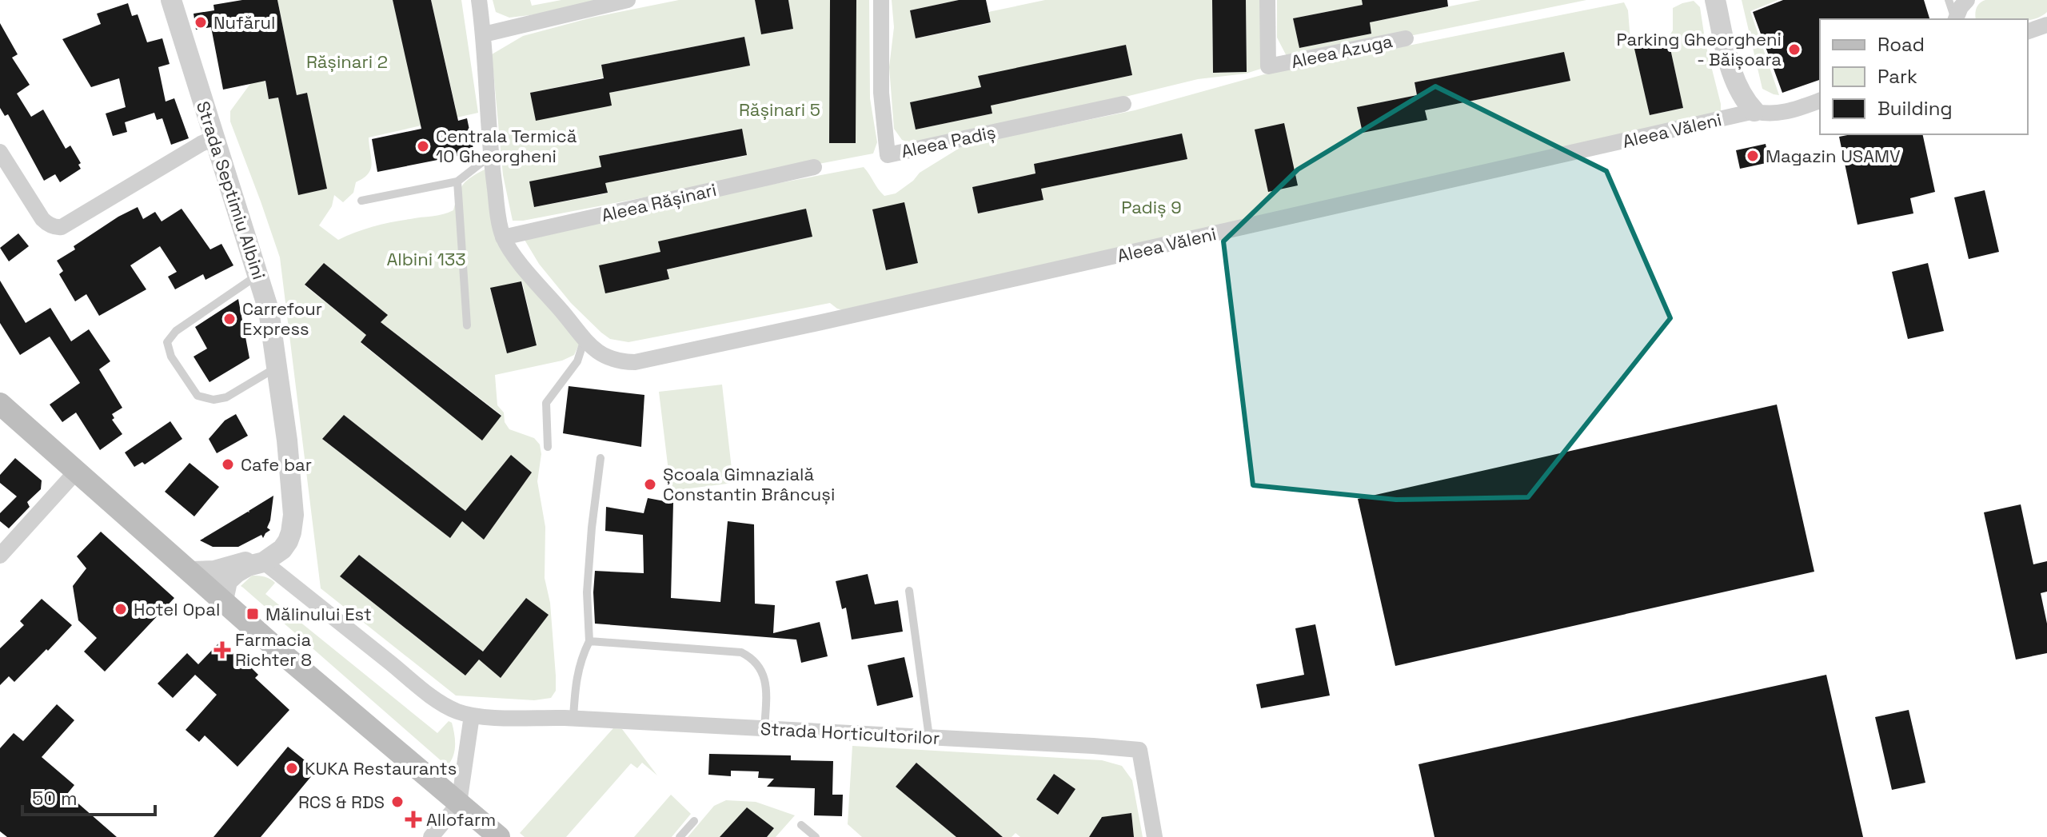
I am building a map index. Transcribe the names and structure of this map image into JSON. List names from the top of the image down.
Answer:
{
  "streets": {
    "street": [
      "Aleea Azuga",
      "Aleea Văleni",
      "Aleea Padiș",
      "Strada Septimiu Albini",
      "Aleea Rășinari",
      "Strada Horticultorilor"
    ]
  },
  "crossings": [
    ["Strada Septimiu Albini", "Strada Horticultorilor"]
  ],
  "parks": [
    "Rășinari 2",
    "Rășinari 5",
    "Padiș 9",
    "Albini 133"
  ],
  "places": {
    "other": [
      "Nufărul",
      "Parking Gheorgheni - Băișoara",
      "Centrala Termică 10 Gheorgheni",
      "Magazin USAMV",
      "Carrefour Express",
      "Cafe bar",
      "Școala Gimnazială Constantin Brâncuși",
      "Hotel Opal",
      "KUKA Restaurants",
      "RCS & RDS"
    ],
    "transit": ["Mălinului Est"],
    "health": ["Farmacia Richter 8", "Allofarm"]
  },
  "legend": ["Road", "Park", "Building"],
  "scale_bar": "50 m"
}
